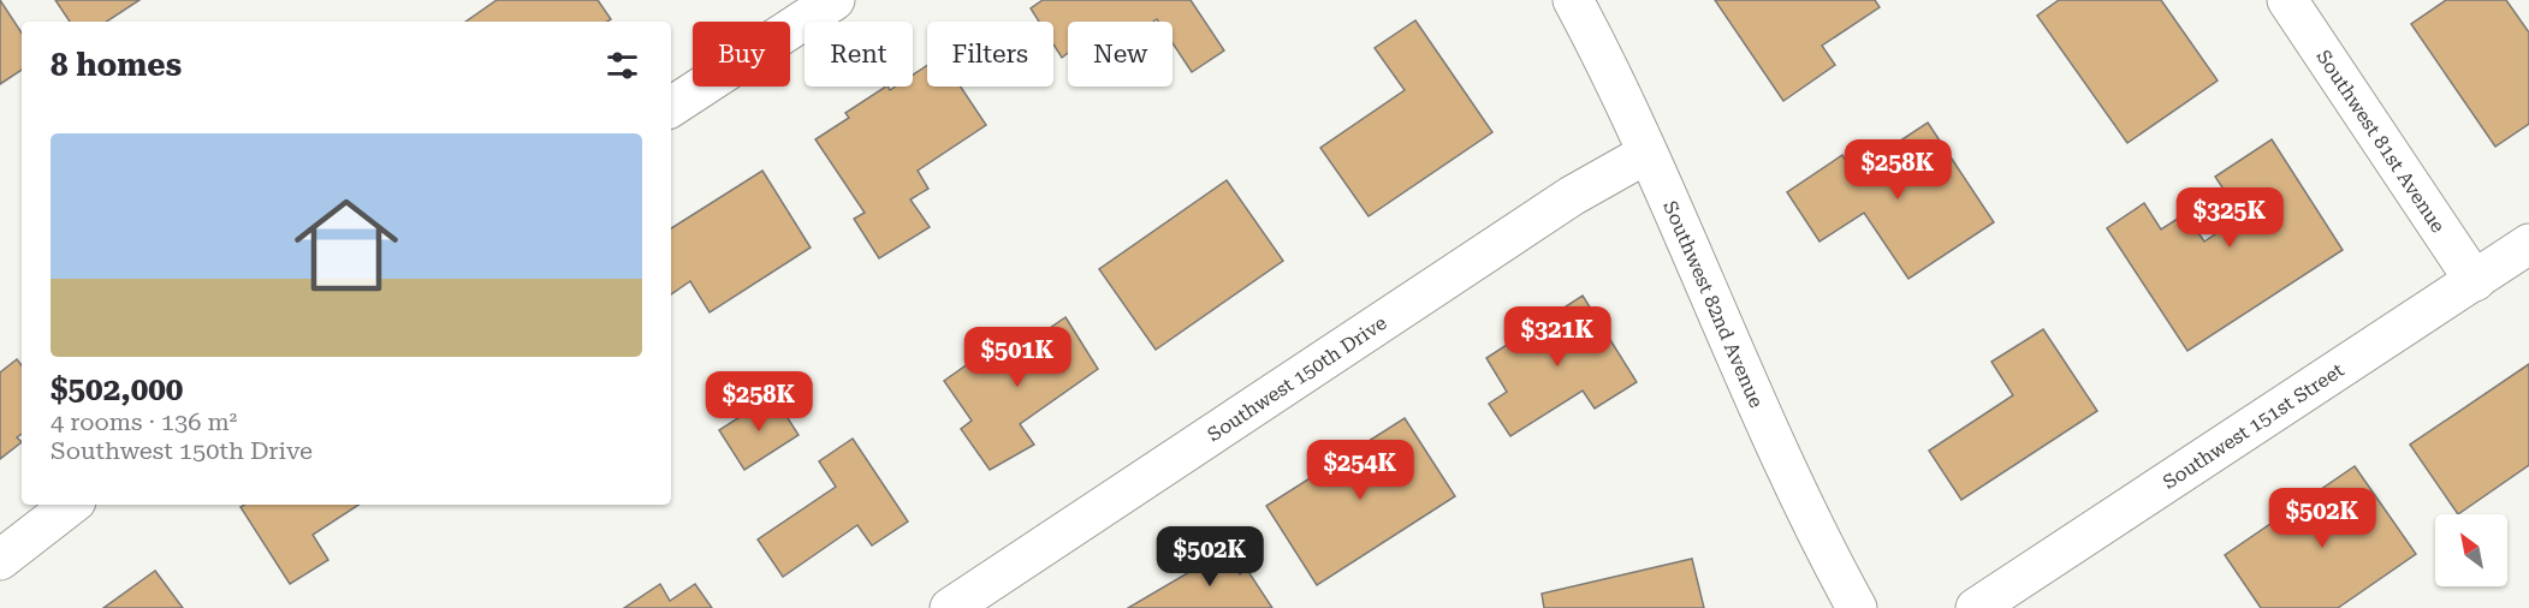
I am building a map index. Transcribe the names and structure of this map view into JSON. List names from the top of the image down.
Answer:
{
  "streets": {
    "street": [
      "Southwest 81st Avenue",
      "Southwest 82nd Avenue",
      "Southwest 150th Drive",
      "Southwest 151st Street"
    ]
  },
  "crossings": [
    ["Southwest 81st Avenue", "Southwest 151st Street"],
    ["Southwest 82nd Avenue", "Southwest 150th Drive"]
  ],
  "north": "top left",
  "page": {
    "chip": [
      "Buy",
      "Rent",
      "Filters",
      "New"
    ],
    "heading": "8 homes",
    "list": [
      {
        "name": "$502,000",
        "note": "4 rooms · 136 m² · Southwest 150th Drive"
      }
    ],
    "price": [
      "$258K",
      "$325K",
      "$321K",
      "$501K",
      "$258K",
      "$254K",
      "$502K",
      "$502K"
    ]
  }
}
